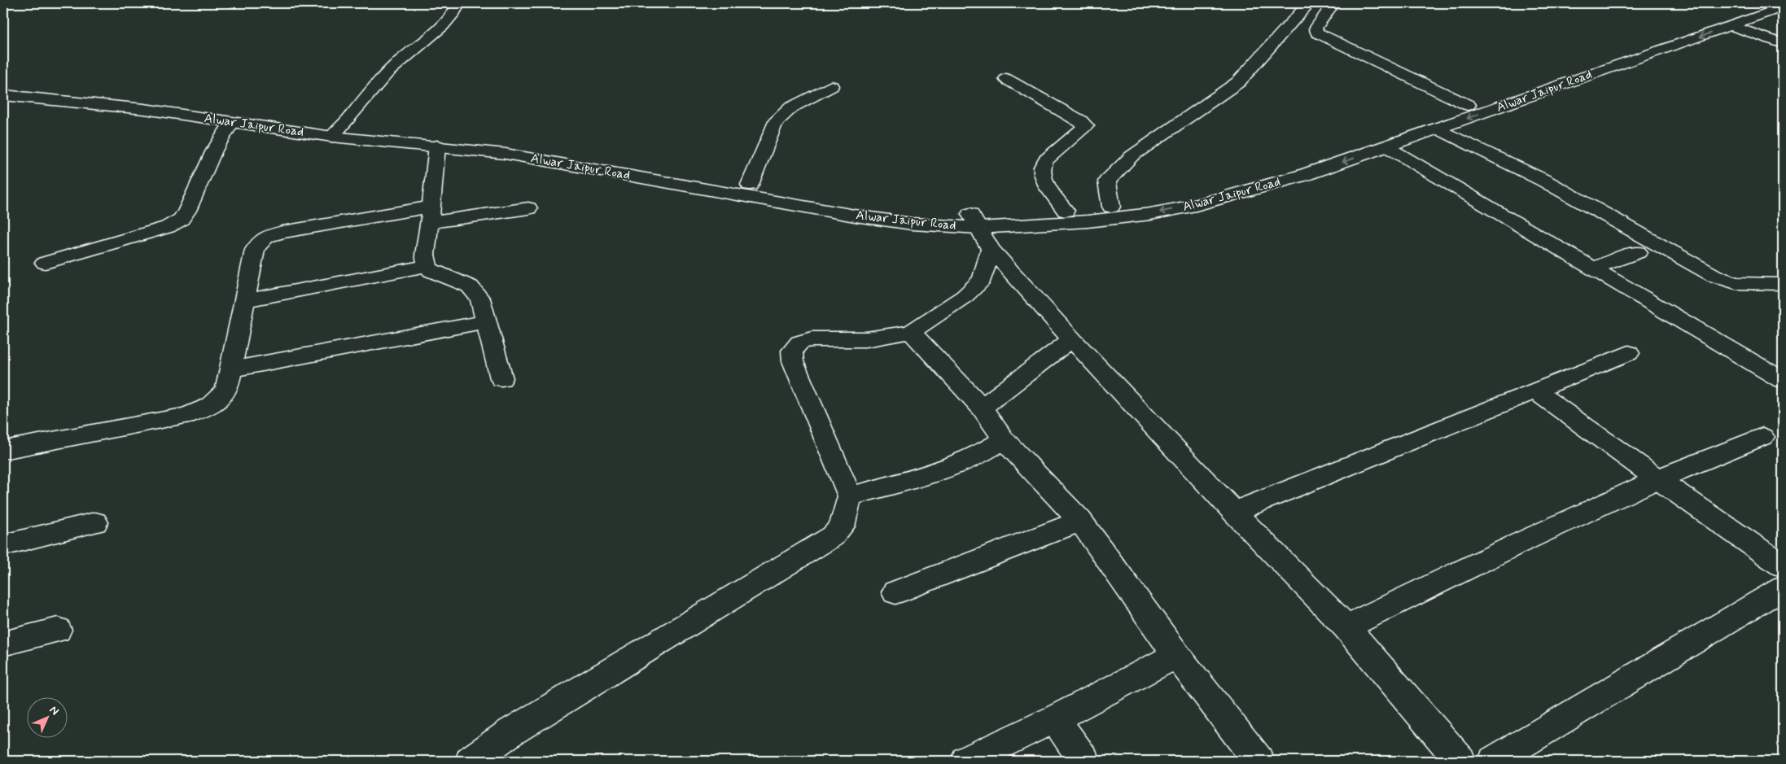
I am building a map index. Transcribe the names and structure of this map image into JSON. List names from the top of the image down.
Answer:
{
  "streets": {
    "street": ["Alwar Jaipur Road"]
  },
  "north": "top right"
}
